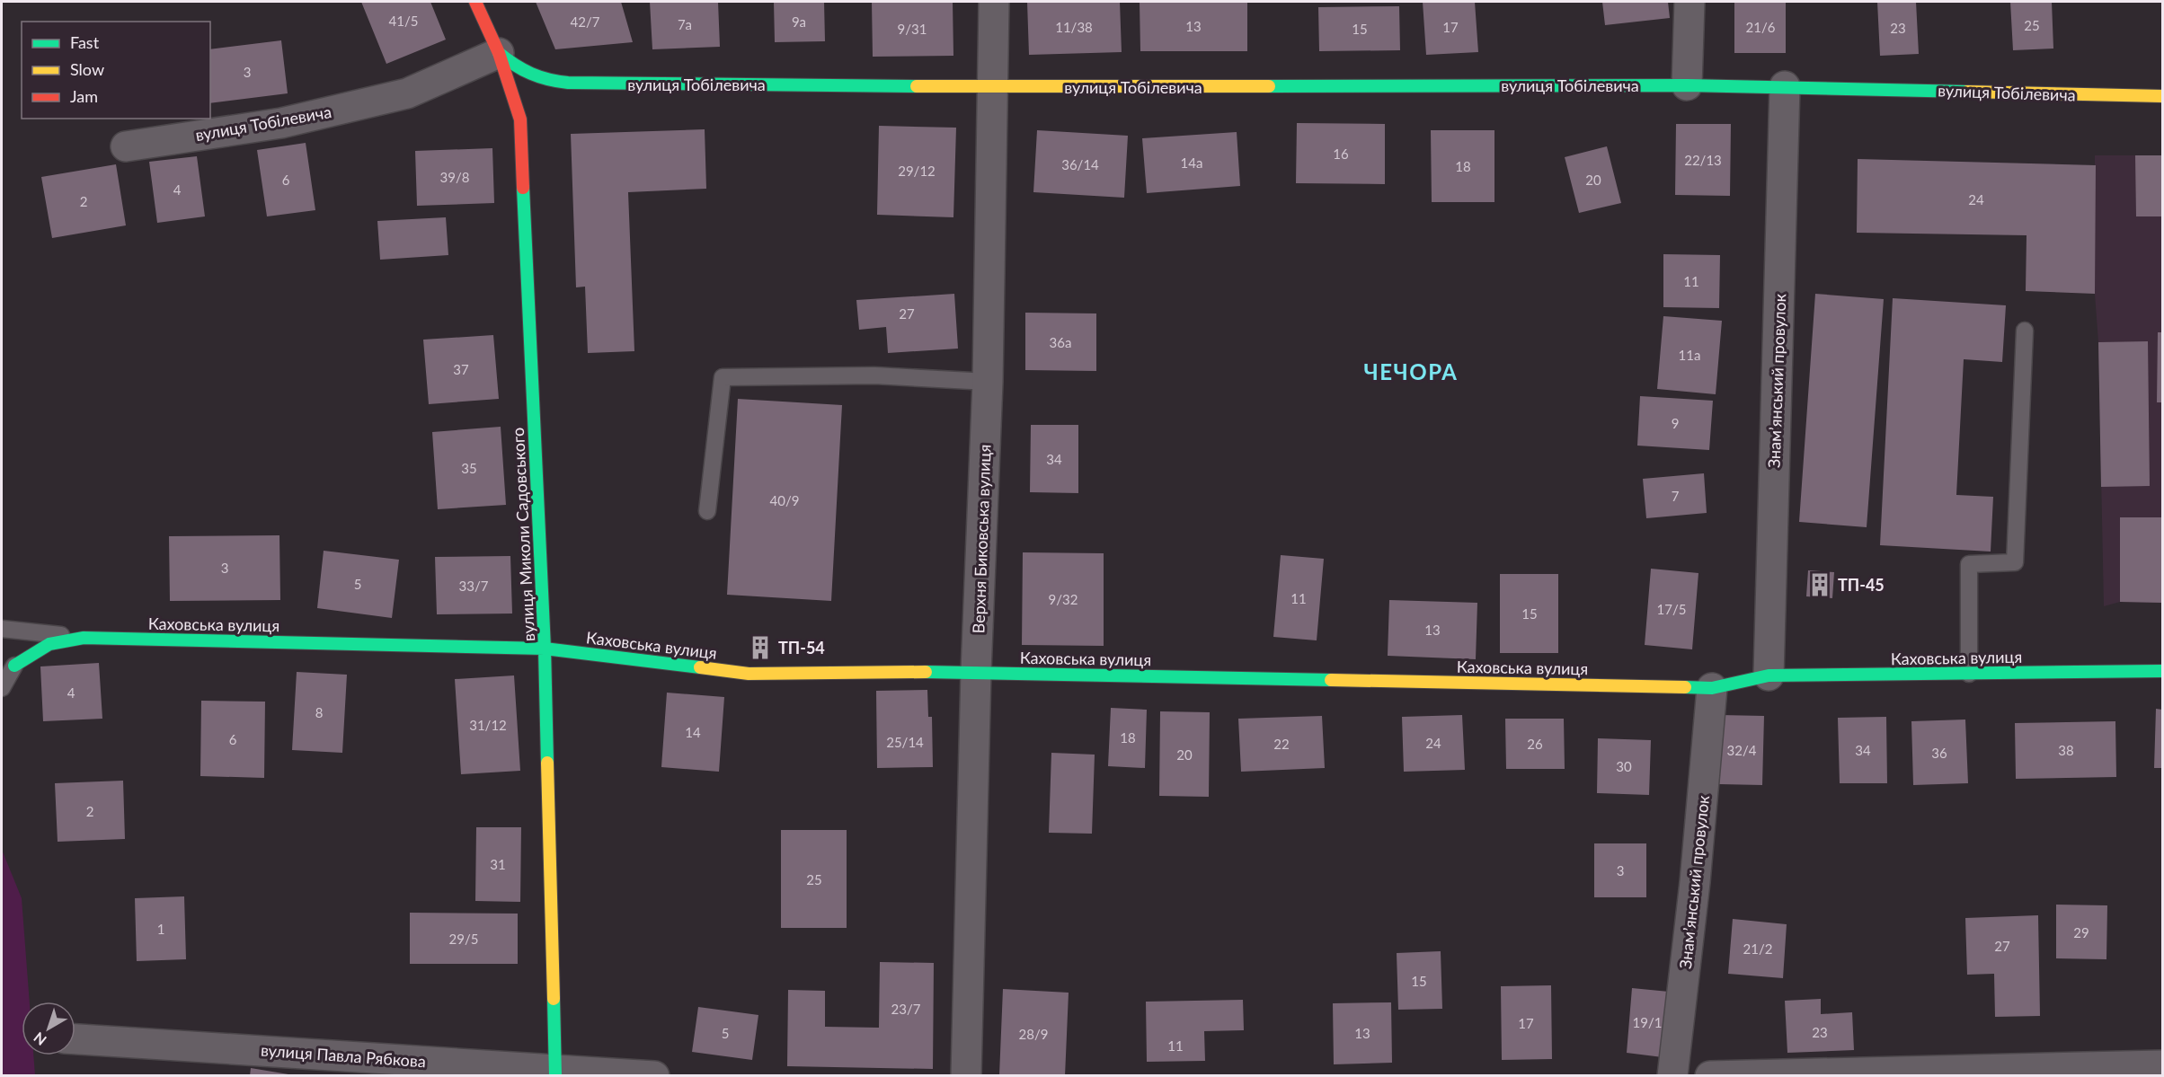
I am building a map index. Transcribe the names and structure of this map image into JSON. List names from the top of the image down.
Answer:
{
  "streets": {
    "street": [
      "вулиця Тобілевича",
      "Знамʼянський провулок",
      "вулиця Миколи Садовського",
      "Верхня Биковська вулиця",
      "Каховська вулиця",
      "вулиця Павла Рябкова"
    ]
  },
  "crossings": [
    ["вулиця Тобілевича", "Знамʼянський провулок"],
    ["вулиця Тобілевича", "вулиця Миколи Садовського"],
    ["вулиця Тобілевича", "Верхня Биковська вулиця"],
    ["Знамʼянський провулок", "Каховська вулиця"],
    ["вулиця Миколи Садовського", "Каховська вулиця"],
    ["вулиця Миколи Садовського", "вулиця Павла Рябкова"],
    ["Верхня Биковська вулиця", "Каховська вулиця"]
  ],
  "districts": ["ЧЕЧОРА"],
  "places": {
    "building": ["ТП-45", "ТП-54"]
  },
  "house_numbers": [
    "41/5",
    "42/7",
    "9а",
    "7а",
    "25",
    "13",
    "11/38",
    "17",
    "21/6",
    "23",
    "9/31",
    "15",
    "3",
    "16",
    "22/13",
    "14а",
    "36/14",
    "18",
    "29/12",
    "39/8",
    "6",
    "20",
    "4",
    "24",
    "2",
    "11",
    "27",
    "36а",
    "11а",
    "37",
    "9",
    "34",
    "35",
    "7",
    "40/9",
    "3",
    "5",
    "33/7",
    "11",
    "9/32",
    "17/5",
    "15",
    "13",
    "4",
    "8",
    "31/12",
    "14",
    "18",
    "6",
    "25/14",
    "24",
    "22",
    "26",
    "32/4",
    "34",
    "38",
    "36",
    "20",
    "30",
    "2",
    "31",
    "3",
    "25",
    "1",
    "29",
    "29/5",
    "27",
    "21/2",
    "15",
    "23/7",
    "19/1",
    "17",
    "23",
    "5",
    "13",
    "28/9",
    "11"
  ],
  "legend": ["Fast", "Slow", "Jam"],
  "north": "bottom left"
}
